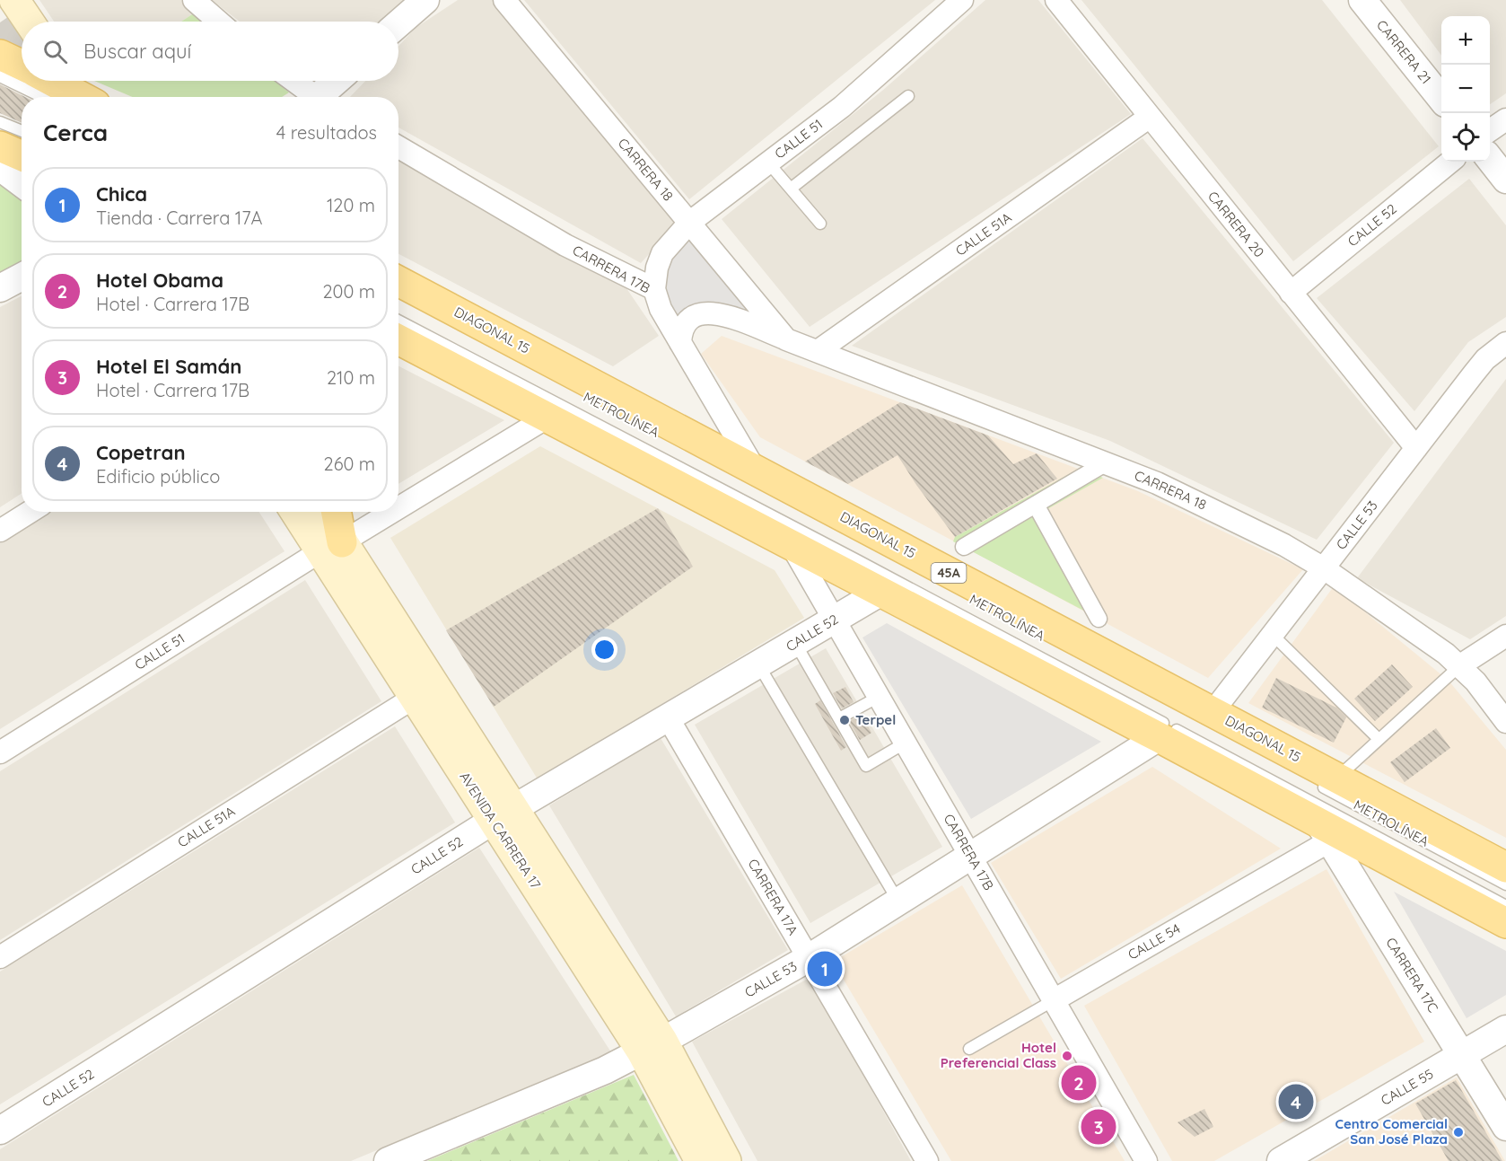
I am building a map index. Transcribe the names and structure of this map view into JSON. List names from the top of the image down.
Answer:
{
  "streets": {
    "main road": ["DIAGONAL 15", "45A", "AVENIDA CARRERA 17"],
    "street": [
      "CARRERA 21",
      "CALLE 51",
      "CARRERA 18",
      "CARRERA 20",
      "CALLE 52",
      "CALLE 51A",
      "CARRERA 17B",
      "CALLE 53",
      "CARRERA 17A",
      "CALLE 54",
      "CARRERA 17C",
      "CALLE 55"
    ],
    "lane": ["METROLÍNEA"]
  },
  "crossings": [
    ["CALLE 51", "CARRERA 18"],
    ["CALLE 51", "CARRERA 17B"],
    ["CALLE 51", "AVENIDA CARRERA 17"],
    ["CARRERA 18", "CALLE 51A"],
    ["CARRERA 18", "CARRERA 17B"],
    ["CARRERA 18", "CALLE 53"],
    ["CARRERA 20", "CALLE 52"],
    ["CARRERA 20", "CALLE 51A"],
    ["CARRERA 20", "CALLE 53"],
    ["CALLE 52", "CARRERA 17B"],
    ["CALLE 52", "AVENIDA CARRERA 17"],
    ["CALLE 52", "CARRERA 17A"],
    ["CALLE 51A", "AVENIDA CARRERA 17"],
    ["CARRERA 17B", "DIAGONAL 15"],
    ["CARRERA 17B", "CALLE 53"],
    ["CARRERA 17B", "CALLE 54"],
    ["DIAGONAL 15", "METROLÍNEA"],
    ["DIAGONAL 15", "CALLE 53"],
    ["CALLE 53", "AVENIDA CARRERA 17"],
    ["CALLE 53", "CARRERA 17A"],
    ["CALLE 54", "CARRERA 17C"],
    ["CARRERA 17C", "CALLE 55"]
  ],
  "places": ["Terpel", "Hotel Preferencial Class", "Centro Comercial San José Plaza"],
  "page": {
    "map_buttons": ["+", "−"],
    "search": "Buscar aquí",
    "heading": ["Cerca", "4 resultados"],
    "list": [
      {
        "mark": "1",
        "name": "Chica",
        "note": "Tienda · Carrera 17A",
        "value": "120 m"
      },
      {
        "mark": "2",
        "name": "Hotel Obama",
        "note": "Hotel · Carrera 17B",
        "value": "200 m"
      },
      {
        "mark": "3",
        "name": "Hotel El Samán",
        "note": "Hotel · Carrera 17B",
        "value": "210 m"
      },
      {
        "mark": "4",
        "name": "Copetran",
        "note": "Edificio público",
        "value": "260 m"
      }
    ],
    "pins": [
      "1",
      "2",
      "4",
      "3"
    ]
  }
}
